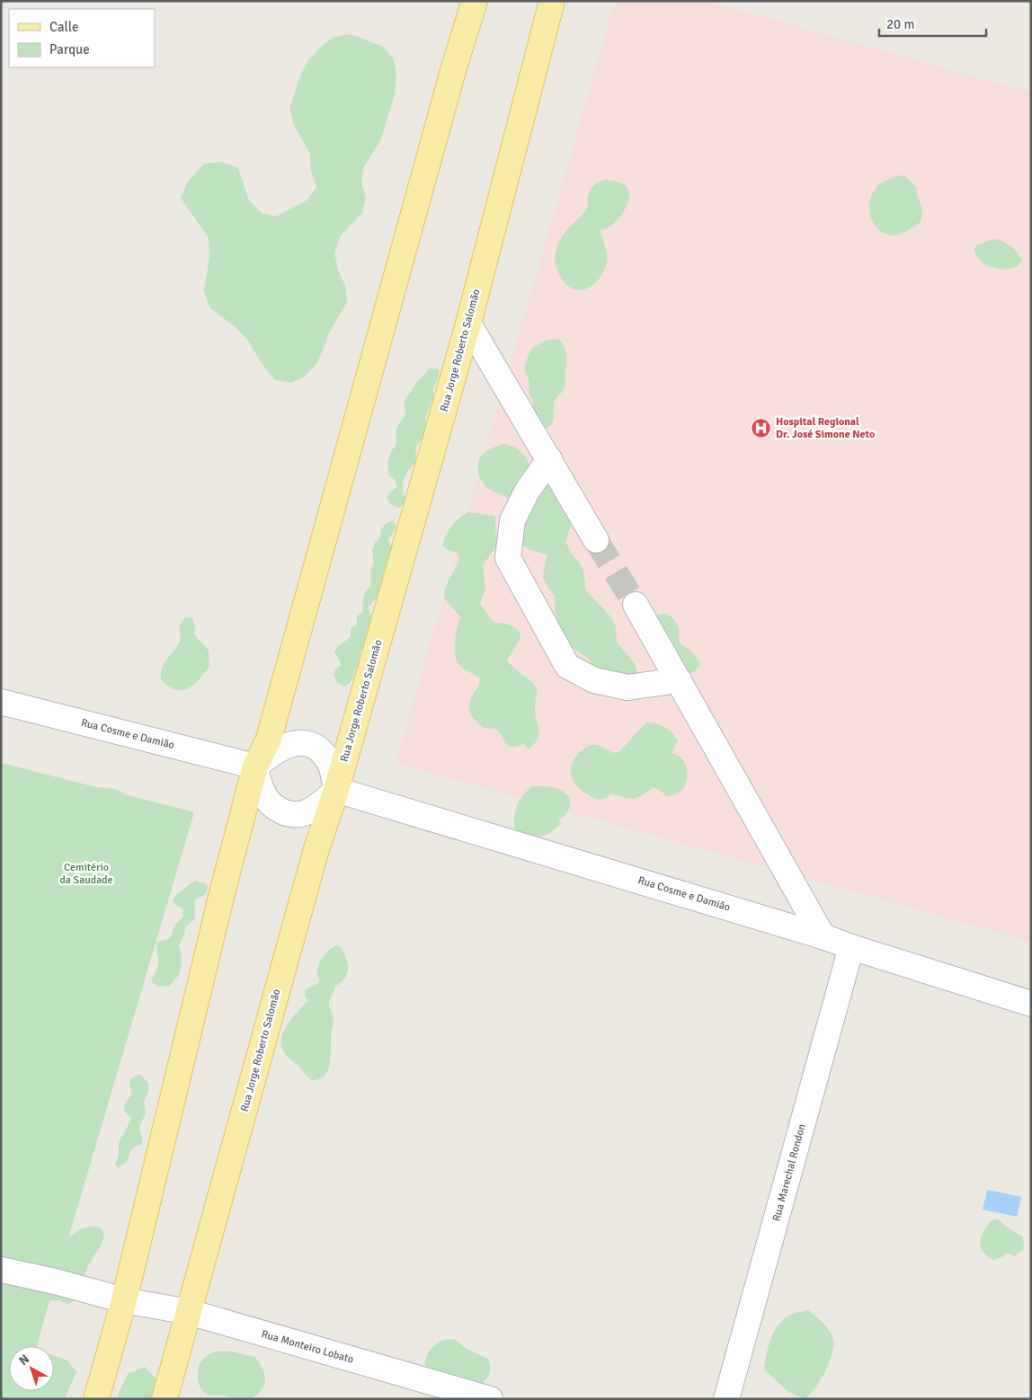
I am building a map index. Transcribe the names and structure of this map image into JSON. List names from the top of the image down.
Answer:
{
  "streets": {
    "main road": ["Rua Jorge Roberto Salomão"],
    "street": ["Rua Cosme e Damião", "Rua Marechal Rondon", "Rua Monteiro Lobato"]
  },
  "crossings": [
    ["Rua Jorge Roberto Salomão", "Rua Cosme e Damião"],
    ["Rua Jorge Roberto Salomão", "Rua Monteiro Lobato"],
    ["Rua Cosme e Damião", "Rua Marechal Rondon"]
  ],
  "parks": ["Cemitério da Saudade"],
  "places": {
    "hospital": ["Hospital Regional Dr. José Simone Neto"]
  },
  "legend": ["Calle", "Parque"],
  "scale_bar": "20 m",
  "north": "top left"
}
